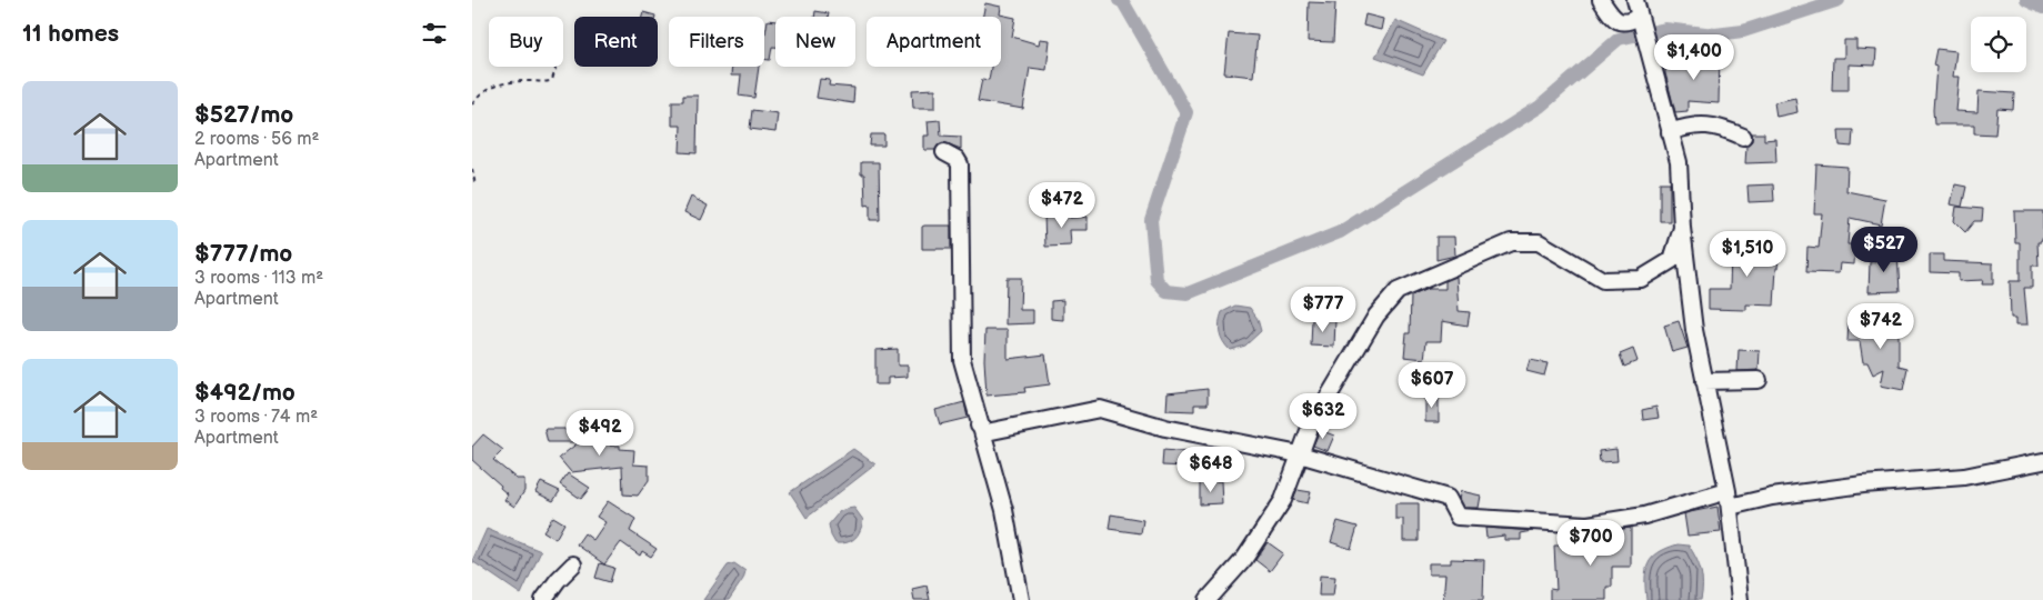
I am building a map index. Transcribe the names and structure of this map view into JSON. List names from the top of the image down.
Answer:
{
  "page": {
    "heading": "11 homes",
    "chip": [
      "Buy",
      "Rent",
      "Filters",
      "New",
      "Apartment"
    ],
    "price": [
      "$1,400",
      "$472",
      "$527",
      "$1,510",
      "$777",
      "$742",
      "$607",
      "$632",
      "$492",
      "$648",
      "$700"
    ],
    "list": [
      {
        "name": "$527/mo",
        "note": "2 rooms · 56 m² · Apartment"
      },
      {
        "name": "$777/mo",
        "note": "3 rooms · 113 m² · Apartment"
      },
      {
        "name": "$492/mo",
        "note": "3 rooms · 74 m² · Apartment"
      }
    ]
  }
}
